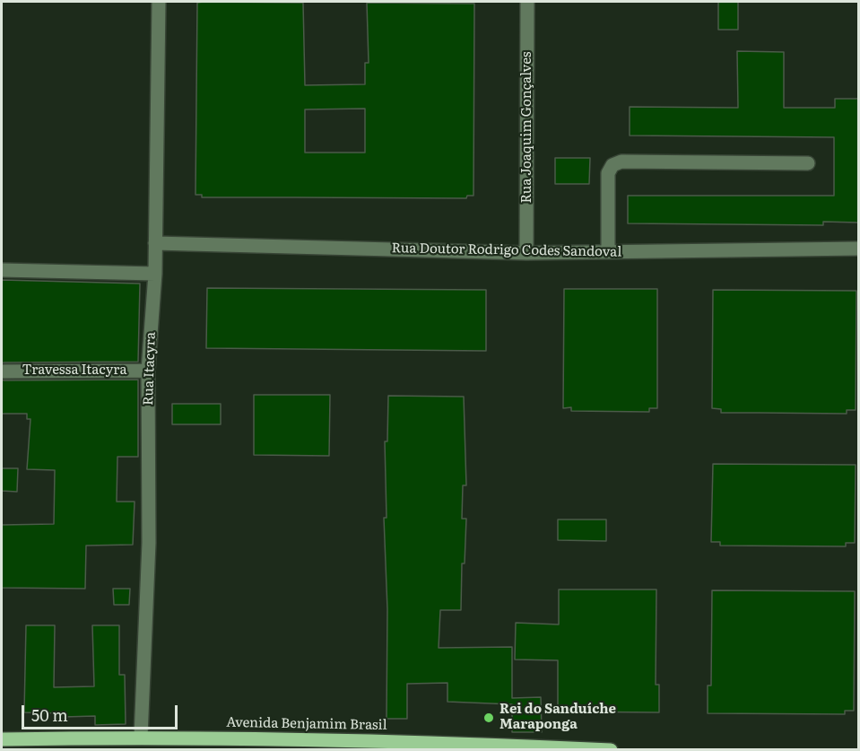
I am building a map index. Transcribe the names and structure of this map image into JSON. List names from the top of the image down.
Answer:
{
  "streets": {
    "main road": ["Avenida Benjamim Brasil"],
    "street": [
      "Rua Joaquim Gonçalves",
      "Rua Doutor Rodrigo Codes Sandoval",
      "Rua Itacyra",
      "Travessa Itacyra"
    ]
  },
  "crossings": [
    ["Rua Joaquim Gonçalves", "Rua Doutor Rodrigo Codes Sandoval"],
    ["Rua Doutor Rodrigo Codes Sandoval", "Rua Itacyra"],
    ["Rua Itacyra", "Travessa Itacyra"],
    ["Rua Itacyra", "Avenida Benjamim Brasil"]
  ],
  "places": ["Rei do Sanduíche Maraponga"],
  "scale_bar": "50 m"
}
